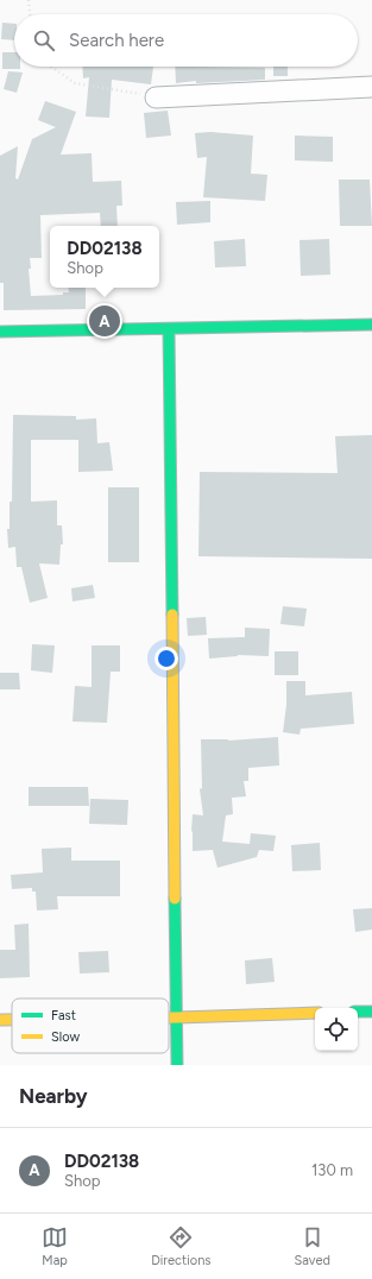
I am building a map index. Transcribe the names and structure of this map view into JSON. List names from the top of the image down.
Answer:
{
  "legend": ["Fast", "Slow"],
  "page": {
    "search": "Search here",
    "popup": ["DD02138", "Shop"],
    "pins": "A",
    "heading": "Nearby",
    "list": [
      {
        "mark": "A",
        "name": "DD02138",
        "note": "Shop",
        "value": "130 m"
      }
    ],
    "nav": ["Map", "Directions", "Saved"]
  }
}
